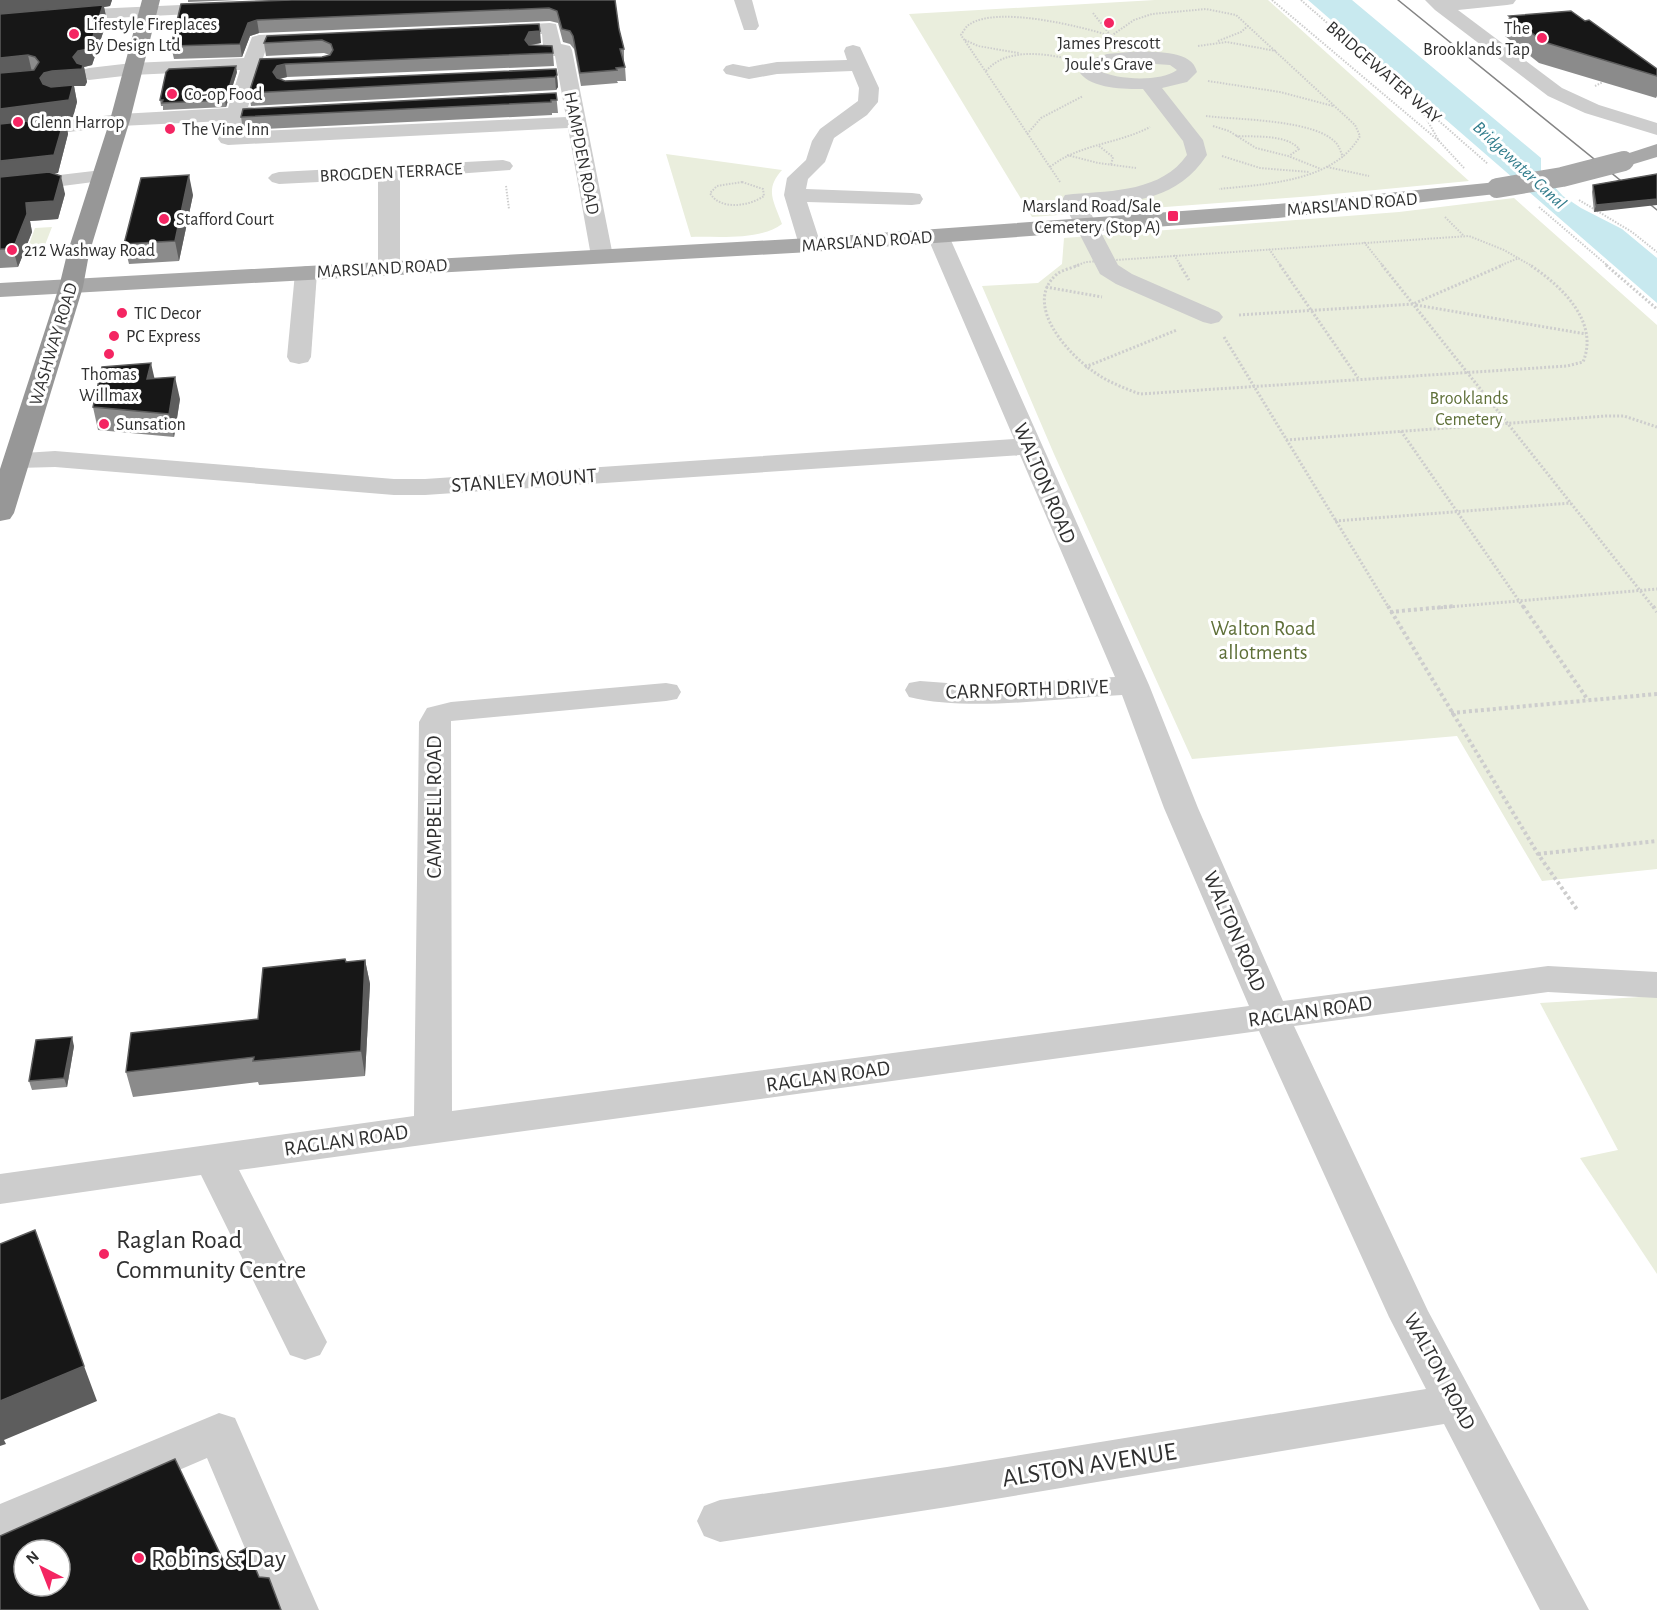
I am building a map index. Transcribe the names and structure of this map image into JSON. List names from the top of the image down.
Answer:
{
  "streets": {
    "highway": ["WASHWAY ROAD"],
    "main road": ["MARSLAND ROAD"],
    "street": [
      "HAMPDEN ROAD",
      "BROGDEN TERRACE",
      "STANLEY MOUNT",
      "WALTON ROAD",
      "CARNFORTH DRIVE",
      "CAMPBELL ROAD",
      "RAGLAN ROAD",
      "ALSTON AVENUE"
    ],
    "path": ["BRIDGEWATER WAY"]
  },
  "crossings": [
    ["HAMPDEN ROAD", "MARSLAND ROAD"],
    ["MARSLAND ROAD", "WASHWAY ROAD"],
    ["MARSLAND ROAD", "WALTON ROAD"],
    ["WASHWAY ROAD", "STANLEY MOUNT"],
    ["STANLEY MOUNT", "WALTON ROAD"],
    ["WALTON ROAD", "CARNFORTH DRIVE"],
    ["WALTON ROAD", "RAGLAN ROAD"],
    ["WALTON ROAD", "ALSTON AVENUE"],
    ["CAMPBELL ROAD", "RAGLAN ROAD"]
  ],
  "water": ["Bridgewater Canal"],
  "parks": ["Brooklands Cemetery", "Walton Road allotments"],
  "places": {
    "other": [
      "James Prescott Joule's Grave",
      "Lifestyle Fireplaces By Design Ltd",
      "The Brooklands Tap",
      "Co-op Food",
      "Glenn Harrop",
      "The Vine Inn",
      "Stafford Court",
      "212 Washway Road",
      "TIC Decor",
      "PC Express",
      "Thomas Willmax",
      "Sunsation",
      "Raglan Road Community Centre",
      "Robins & Day"
    ],
    "transit": ["Marsland Road/Sale Cemetery (Stop A)"]
  },
  "north": "top left"
}
